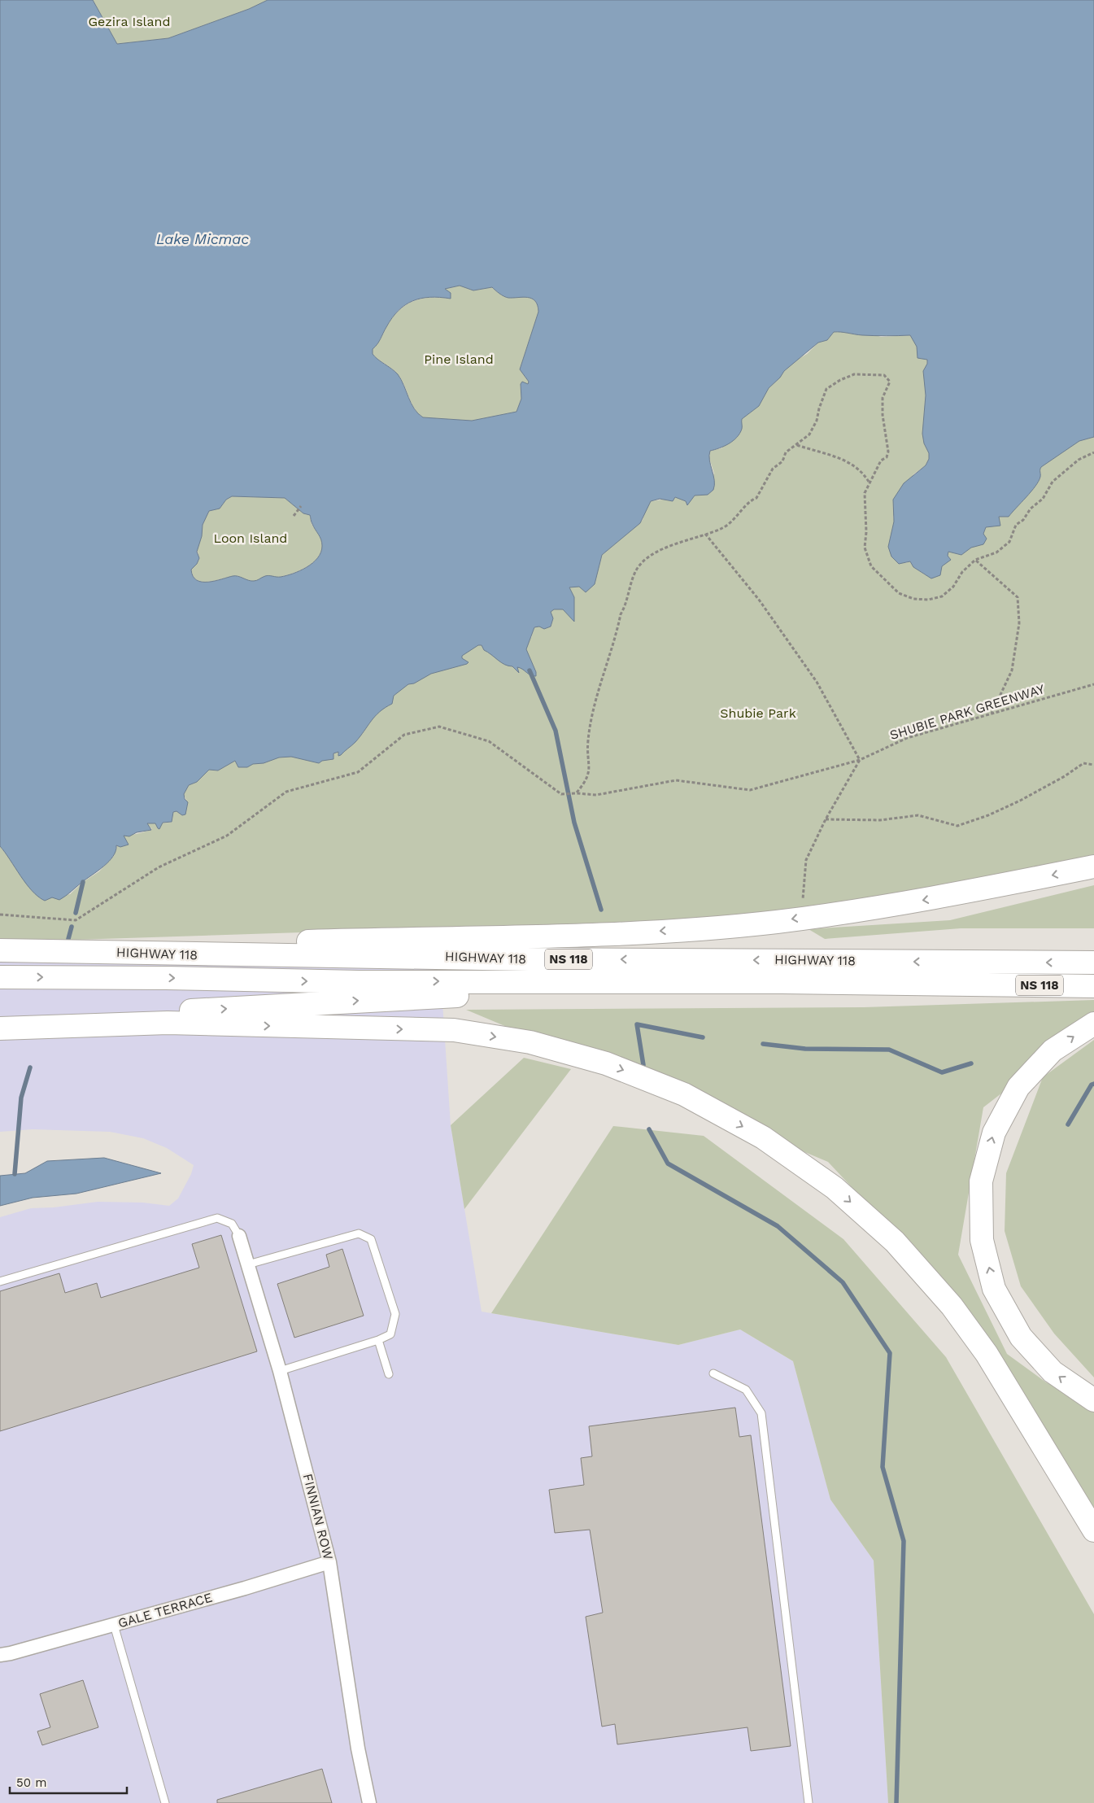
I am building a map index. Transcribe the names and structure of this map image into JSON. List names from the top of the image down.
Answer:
{
  "streets": {
    "highway": ["HIGHWAY 118", "NS 118"],
    "street": ["FINNIAN ROW", "GALE TERRACE"],
    "path": ["SHUBIE PARK GREENWAY"]
  },
  "crossings": [
    ["FINNIAN ROW", "GALE TERRACE"]
  ],
  "water": ["Lake Micmac"],
  "parks": [
    "Gezira Island",
    "Pine Island",
    "Loon Island",
    "Shubie Park"
  ],
  "scale_bar": "50 m"
}
